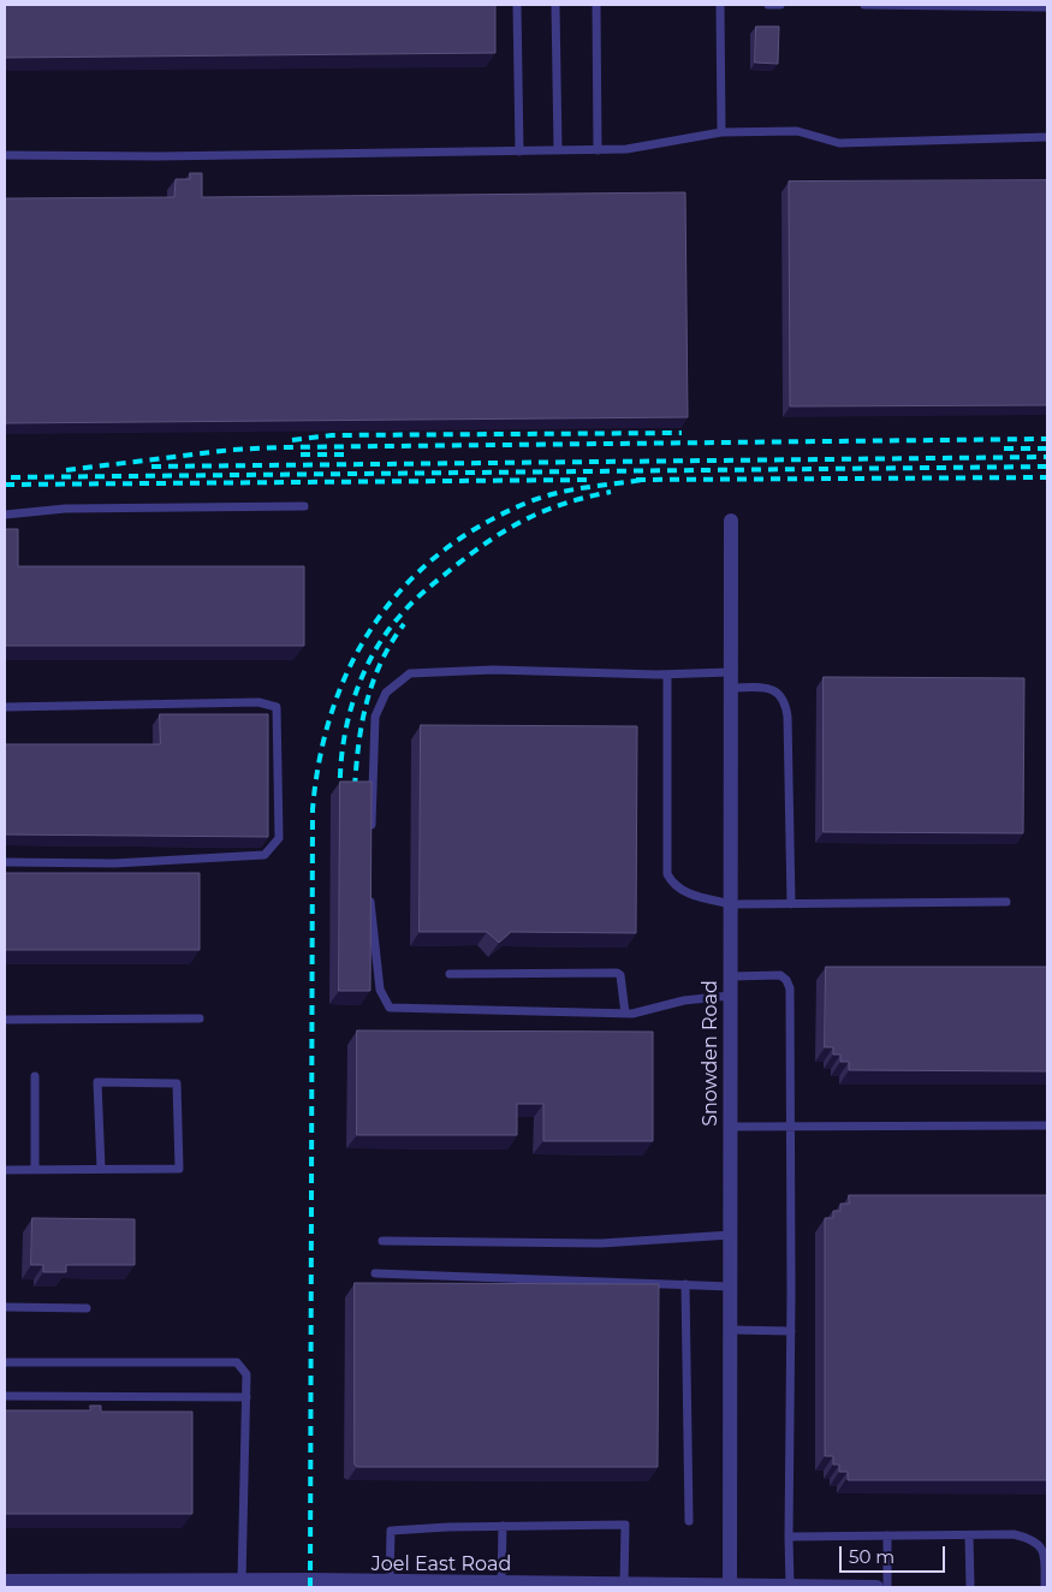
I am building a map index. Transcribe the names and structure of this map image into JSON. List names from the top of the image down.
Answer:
{
  "streets": {
    "street": ["Snowden Road", "Joel East Road"]
  },
  "crossings": [
    ["Snowden Road", "Joel East Road"]
  ],
  "scale_bar": "50 m"
}
